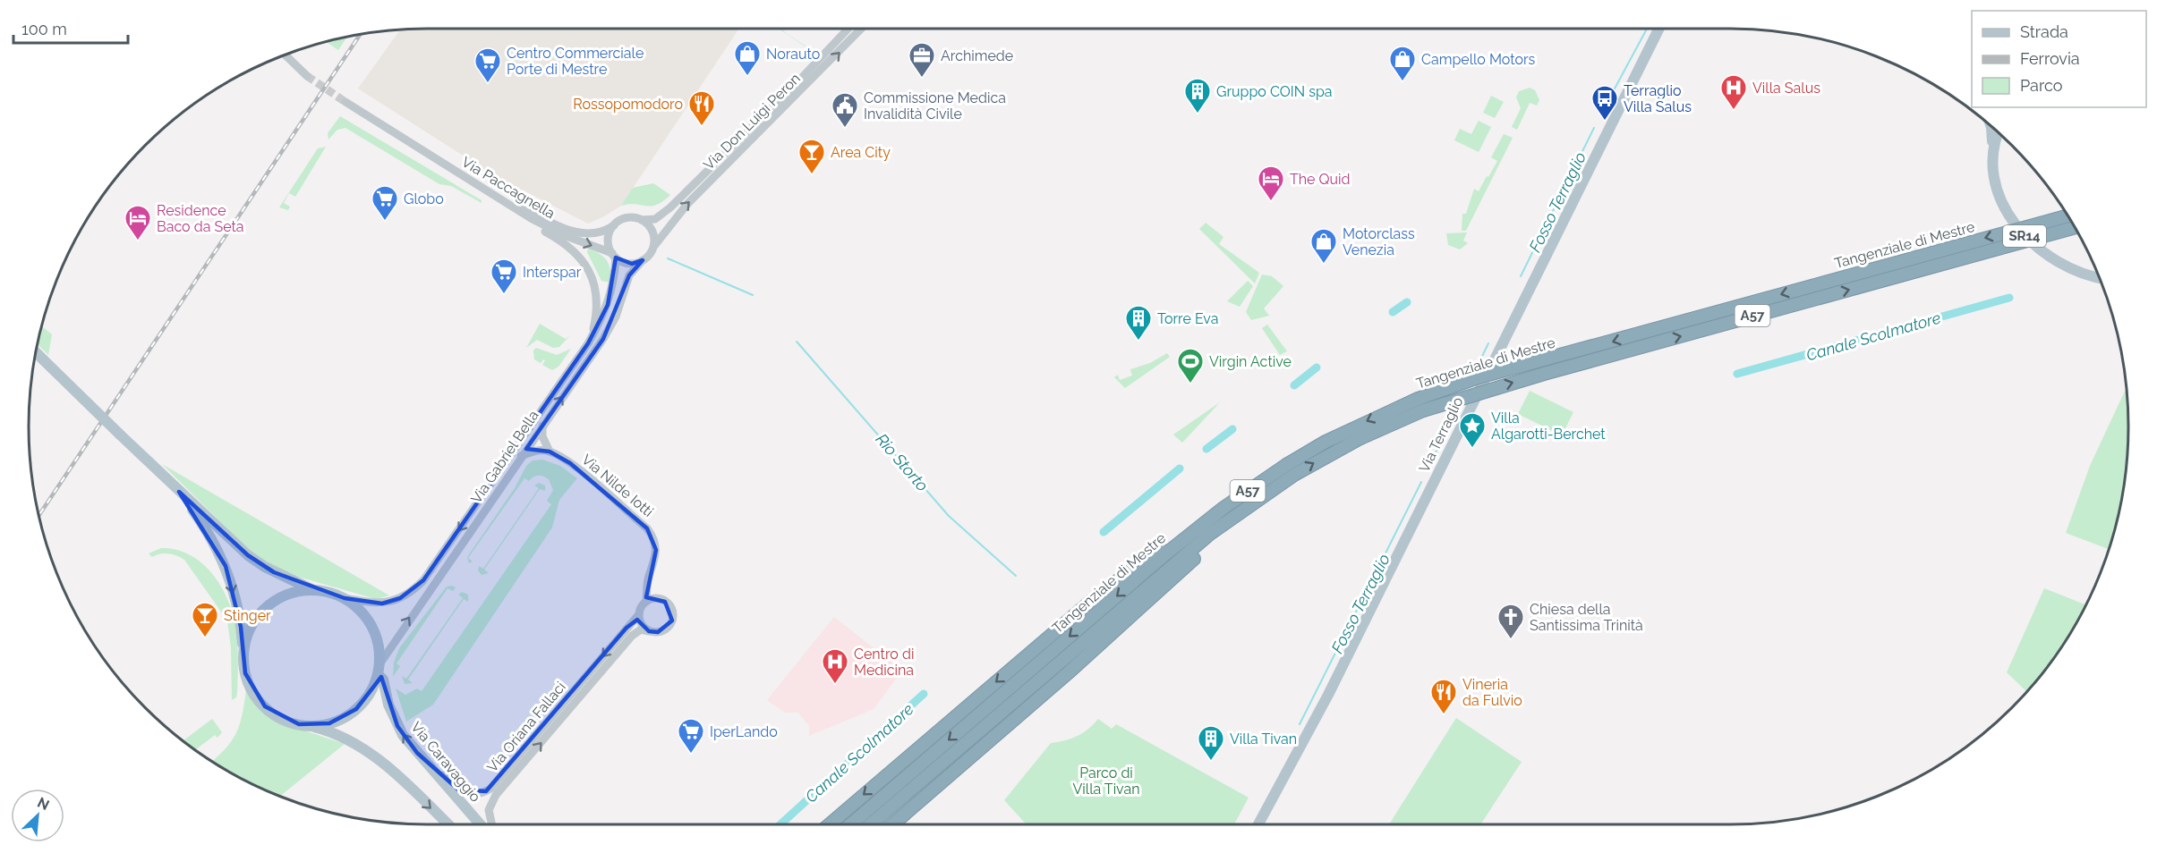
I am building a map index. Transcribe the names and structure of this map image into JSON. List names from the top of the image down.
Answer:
{
  "streets": {
    "highway": ["Tangenziale di Mestre", "A57"],
    "main road": ["SR14", "Via Terraglio", "Via Caravaggio"],
    "street": [
      "Via Don Luigi Peron",
      "Via Paccagnella",
      "Via Gabriel Bella",
      "Via Nilde Iotti",
      "Via Oriana Fallaci"
    ]
  },
  "crossings": [
    ["Via Don Luigi Peron", "Via Paccagnella"],
    ["Via Don Luigi Peron", "Via Gabriel Bella"],
    ["Via Paccagnella", "Via Gabriel Bella"],
    ["Tangenziale di Mestre", "A57"],
    ["Via Gabriel Bella", "Via Caravaggio"],
    ["Via Nilde Iotti", "Via Oriana Fallaci"],
    ["Via Oriana Fallaci", "Via Caravaggio"]
  ],
  "one_way": ["Via Caravaggio"],
  "water": ["Fosso Terraglio", "Canale Scolmatore", "Rio Storto"],
  "parks": ["Parco di Villa Tivan"],
  "places": {
    "shop": ["Norauto", "Campello Motors", "Motorclass Venezia"],
    "office": ["Archimede"],
    "supermarket": [
      "Centro Commerciale Porte di Mestre",
      "Globo",
      "Interspar",
      "IperLando"
    ],
    "hospital": ["Villa Salus", "Centro di Medicina"],
    "building": ["Gruppo COIN spa", "Torre Eva", "Villa Tivan"],
    "bus stop": ["Terraglio Villa Salus"],
    "restaurant": ["Rossopomodoro", "Vineria da Fulvio"],
    "public building": ["Commissione Medica Invalidità Civile"],
    "bar": ["Area City", "Stinger"],
    "hotel": ["The Quid", "Residence Baco da Seta"],
    "sports": ["Virgin Active"],
    "place": ["Villa Algarotti-Berchet"],
    "church": ["Chiesa della Santissima Trinità"]
  },
  "legend": ["Strada", "Ferrovia", "Parco"],
  "scale_bar": "100 m",
  "north": "top right"
}
